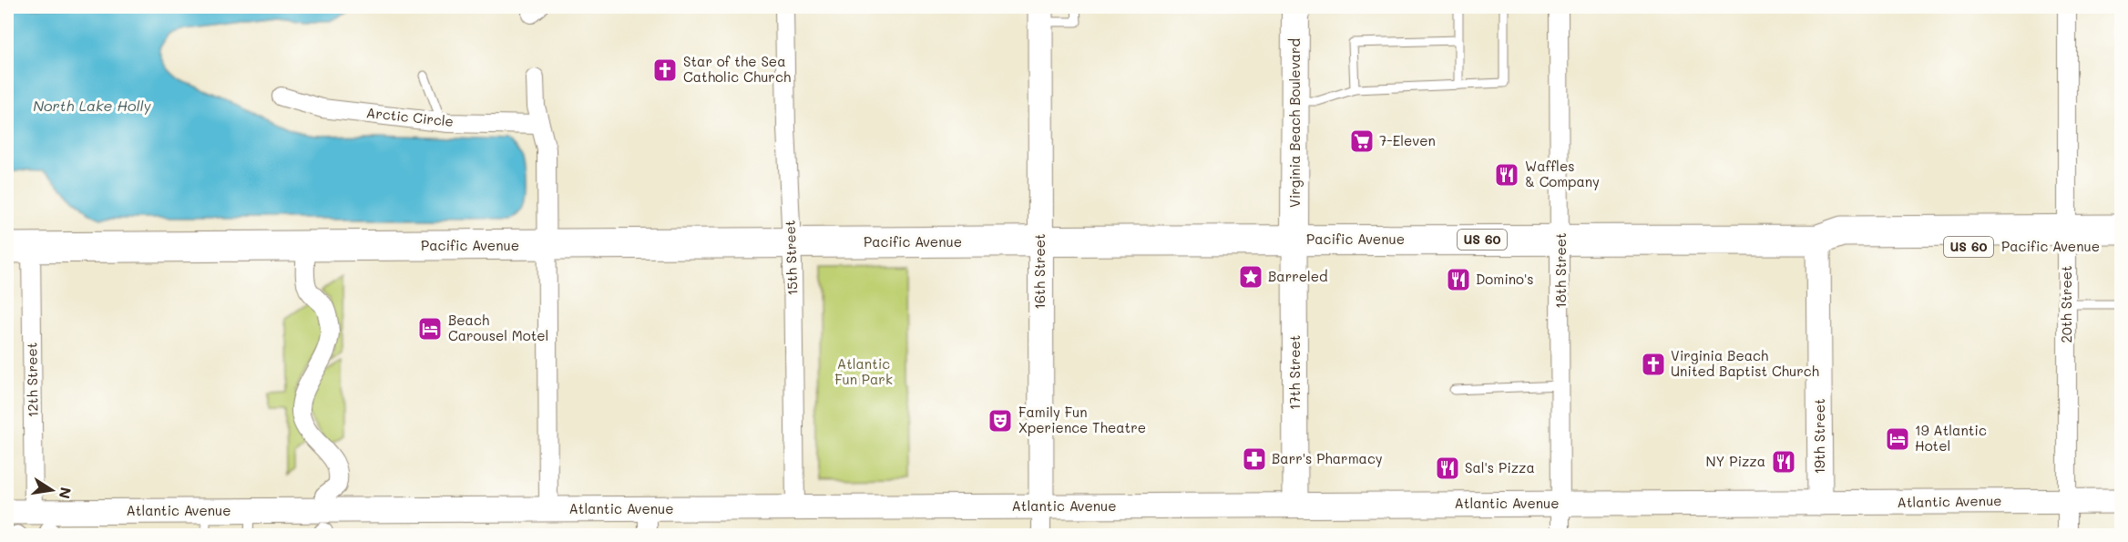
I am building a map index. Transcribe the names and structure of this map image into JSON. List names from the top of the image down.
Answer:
{
  "streets": {
    "highway": ["Pacific Avenue", "US 60"],
    "main road": [
      "Virginia Beach Boulevard",
      "16th Street",
      "17th Street",
      "19th Street",
      "Atlantic Avenue"
    ],
    "street": [
      "Arctic Circle",
      "15th Street",
      "18th Street",
      "20th Street",
      "12th Street"
    ]
  },
  "crossings": [
    ["Virginia Beach Boulevard", "Pacific Avenue"],
    ["Virginia Beach Boulevard", "17th Street"],
    ["Pacific Avenue", "15th Street"],
    ["Pacific Avenue", "18th Street"],
    ["Pacific Avenue", "16th Street"],
    ["Pacific Avenue", "20th Street"],
    ["Pacific Avenue", "17th Street"],
    ["Pacific Avenue", "12th Street"],
    ["Pacific Avenue", "19th Street"],
    ["15th Street", "Atlantic Avenue"],
    ["18th Street", "Atlantic Avenue"],
    ["16th Street", "Atlantic Avenue"],
    ["20th Street", "Atlantic Avenue"],
    ["17th Street", "Atlantic Avenue"],
    ["12th Street", "Atlantic Avenue"],
    ["19th Street", "Atlantic Avenue"]
  ],
  "water": ["North Lake Holly"],
  "parks": ["Atlantic Fun Park"],
  "places": {
    "church": ["Star of the Sea Catholic Church", "Virginia Beach United Baptist Church"],
    "supermarket": ["7-Eleven"],
    "restaurant": [
      "Waffles & Company",
      "Domino's",
      "NY Pizza",
      "Sal's Pizza"
    ],
    "place": ["Barreled"],
    "hotel": ["Beach Carousel Motel", "19 Atlantic Hotel"],
    "theatre": ["Family Fun Xperience Theatre"],
    "pharmacy": ["Barr's Pharmacy"]
  },
  "north": "right"
}
